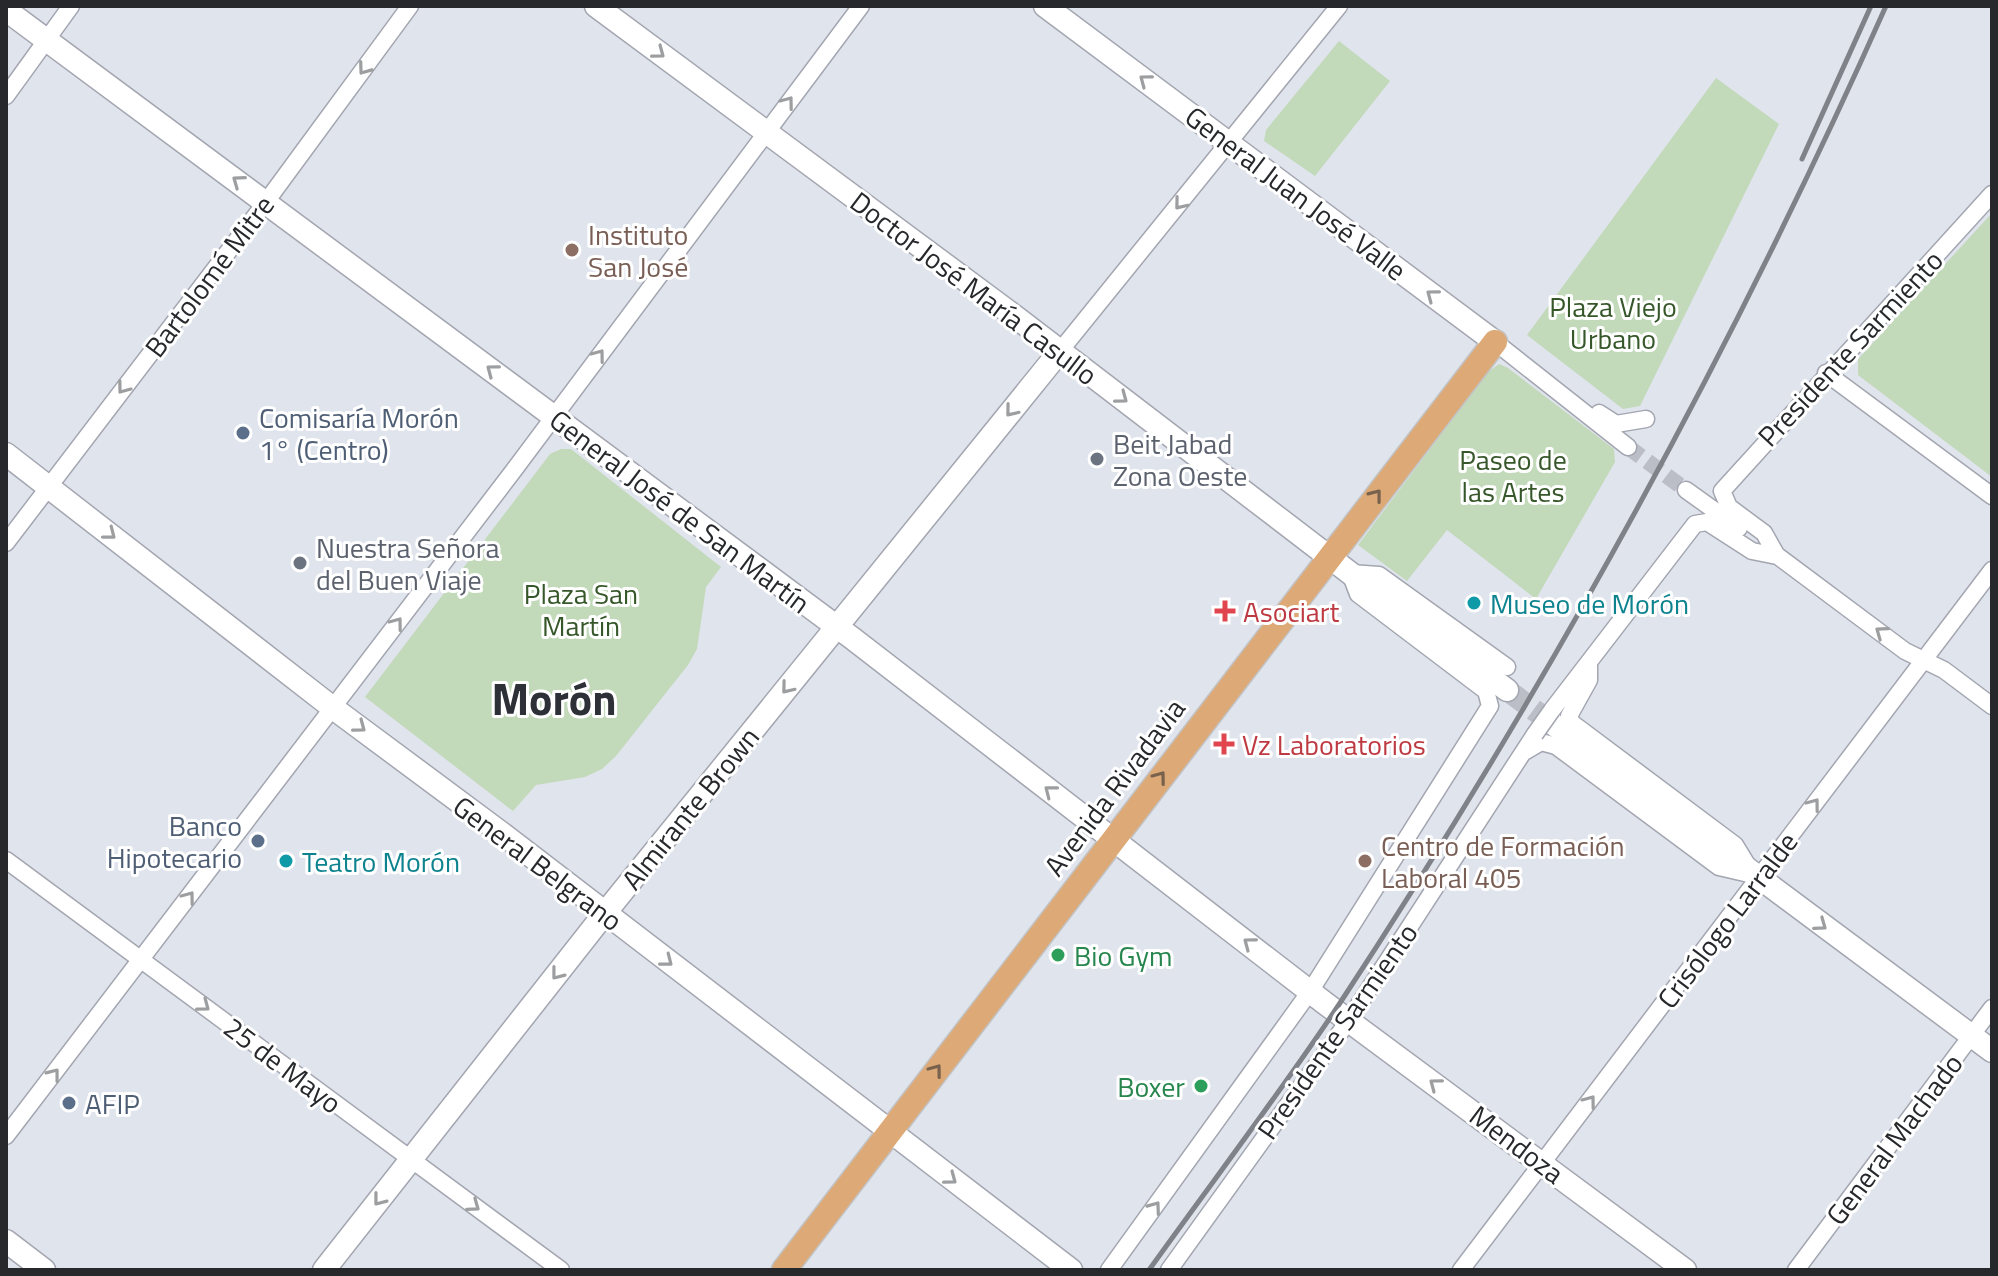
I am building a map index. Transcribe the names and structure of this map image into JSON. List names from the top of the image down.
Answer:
{
  "streets": {
    "main road": ["Avenida Rivadavia"],
    "street": [
      "General Juan José Valle",
      "Bartolomé Mitre",
      "Doctor José María Casullo",
      "Presidente Sarmiento",
      "General José de San Martín",
      "Almirante Brown",
      "General Belgrano",
      "Crisólogo Larralde",
      "25 de Mayo",
      "General Machado",
      "Mendoza"
    ]
  },
  "crossings": [
    ["General Juan José Valle", "Avenida Rivadavia"],
    ["Bartolomé Mitre", "General José de San Martín"],
    ["Bartolomé Mitre", "General Belgrano"],
    ["Doctor José María Casullo", "Presidente Sarmiento"],
    ["Doctor José María Casullo", "Avenida Rivadavia"],
    ["Doctor José María Casullo", "Almirante Brown"],
    ["Presidente Sarmiento", "General José de San Martín"],
    ["Presidente Sarmiento", "Mendoza"],
    ["General José de San Martín", "Avenida Rivadavia"],
    ["General José de San Martín", "Almirante Brown"],
    ["General José de San Martín", "Mendoza"],
    ["Avenida Rivadavia", "General Belgrano"],
    ["Almirante Brown", "General Belgrano"],
    ["Almirante Brown", "25 de Mayo"],
    ["Crisólogo Larralde", "Mendoza"]
  ],
  "one_way": [
    "General Juan José Valle",
    "Bartolomé Mitre",
    "Doctor José María Casullo",
    "General José de San Martín",
    "Avenida Rivadavia",
    "Almirante Brown",
    "General Belgrano",
    "Crisólogo Larralde",
    "25 de Mayo",
    "Mendoza"
  ],
  "districts": ["Morón"],
  "parks": ["Plaza Viejo Urbano", "Paseo de las Artes", "Plaza San Martín"],
  "places": {
    "other": [
      "Instituto San José",
      "Comisaría Morón 1° (Centro)",
      "Beit Jabad Zona Oeste",
      "Nuestra Señora del Buen Viaje",
      "Museo de Morón",
      "Banco Hipotecario",
      "Teatro Morón",
      "Centro de Formación Laboral 405",
      "Bio Gym",
      "Boxer",
      "AFIP"
    ],
    "health": ["Asociart", "Vz Laboratorios"]
  }
}
